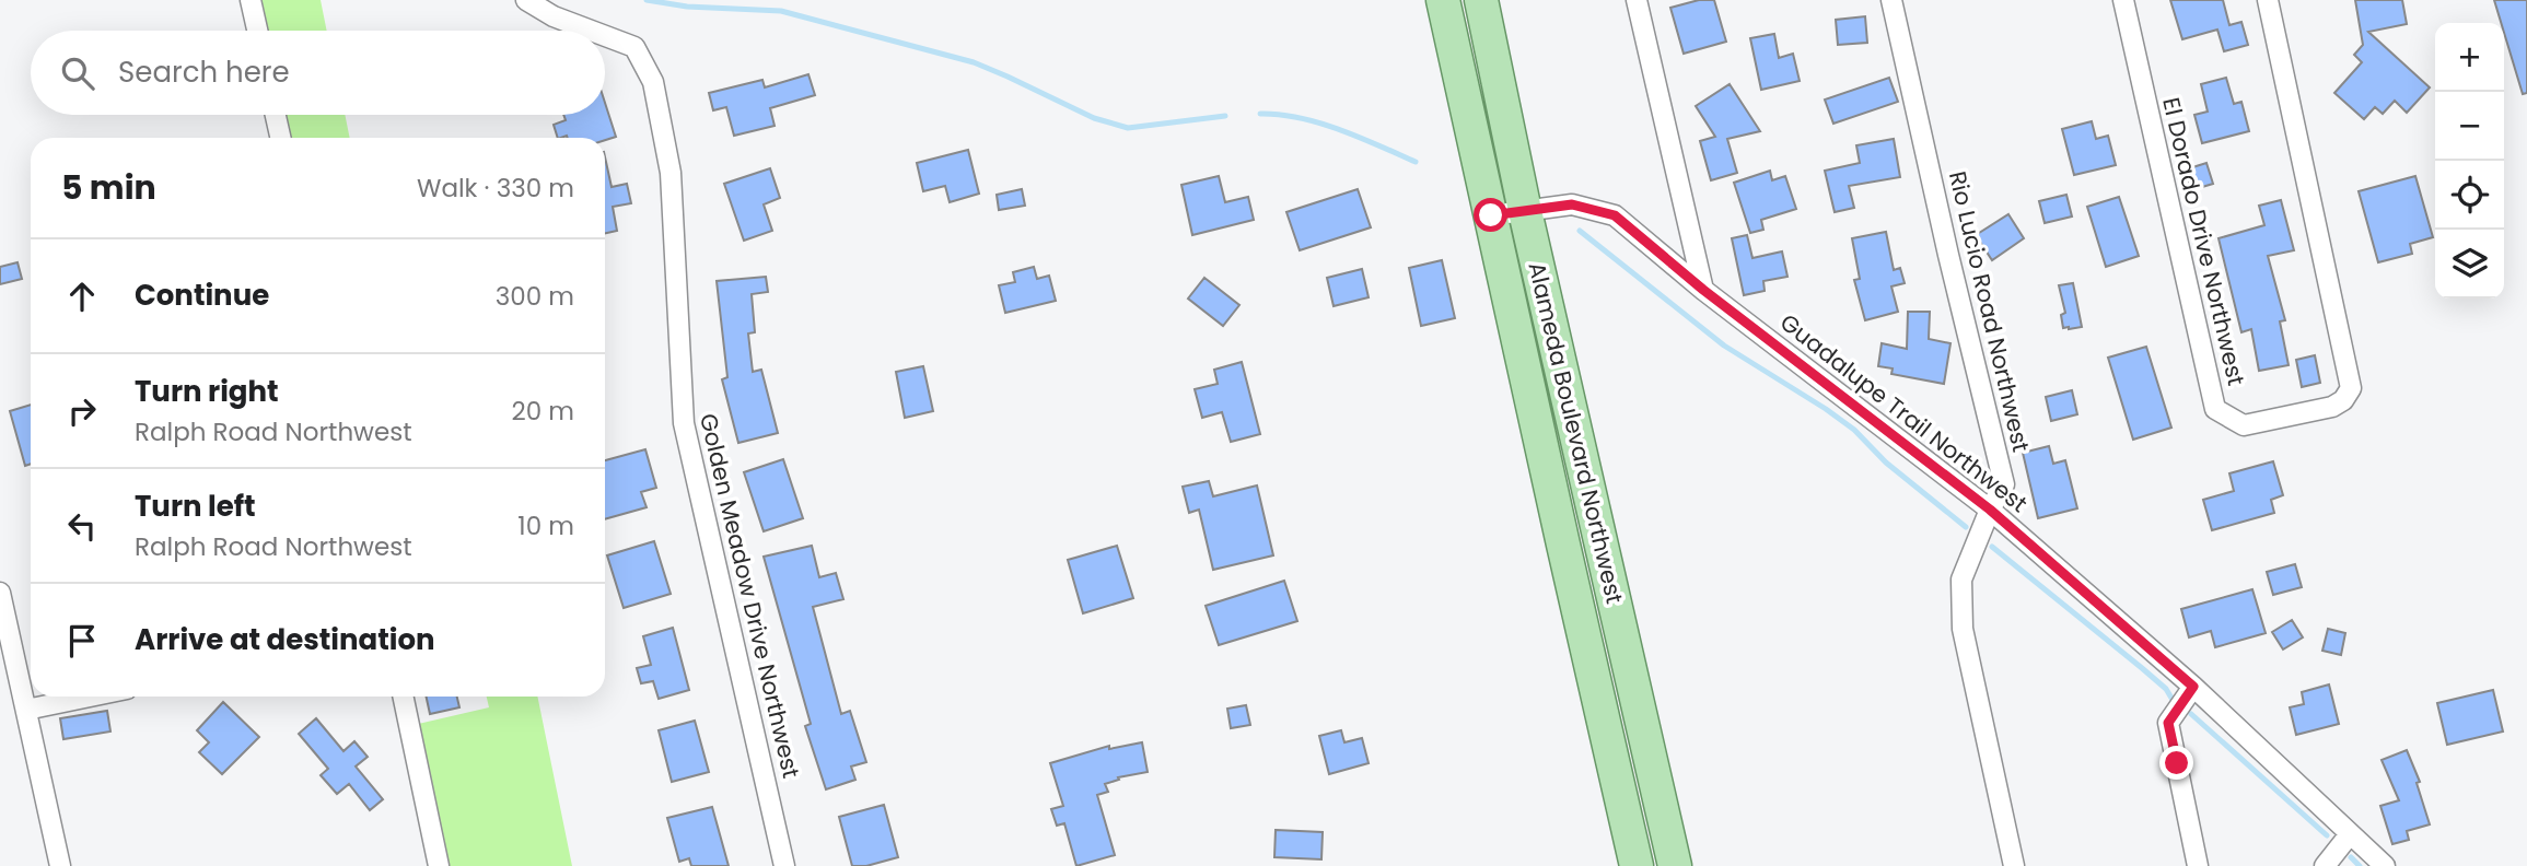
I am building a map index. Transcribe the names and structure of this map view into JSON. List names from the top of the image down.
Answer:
{
  "streets": {
    "main road": ["Alameda Boulevard Northwest"],
    "street": [
      "El Dorado Drive Northwest",
      "Rio Lucio Road Northwest",
      "Guadalupe Trail Northwest",
      "Golden Meadow Drive Northwest"
    ]
  },
  "crossings": [
    ["Rio Lucio Road Northwest", "Guadalupe Trail Northwest"],
    ["Guadalupe Trail Northwest", "Alameda Boulevard Northwest"]
  ],
  "page": {
    "map_buttons": ["+", "−"],
    "search": "Search here",
    "heading": ["5 min", "Walk · 330 m"],
    "list": [
      ["Continue", "300 m"],
      ["Turn right", "Ralph Road Northwest", "20 m"],
      ["Turn left", "Ralph Road Northwest", "10 m"],
      "Arrive at destination"
    ]
  }
}
